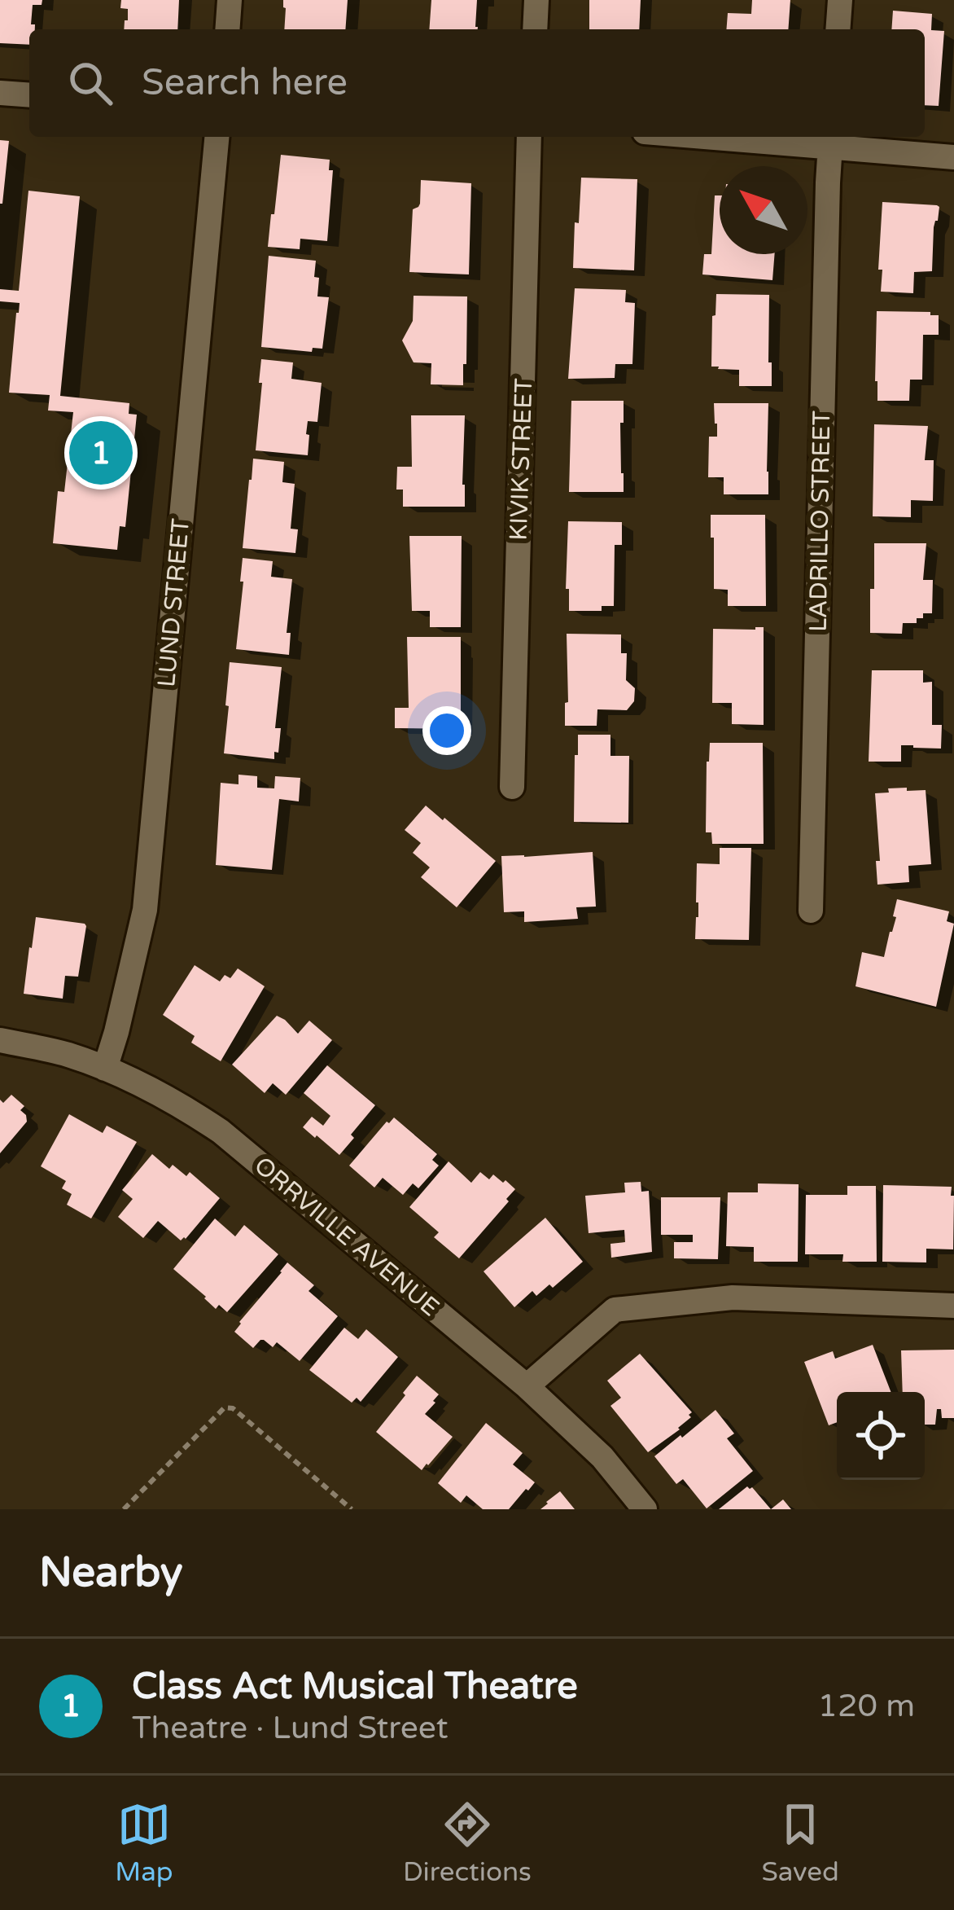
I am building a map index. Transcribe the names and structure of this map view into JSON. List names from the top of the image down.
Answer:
{
  "streets": {
    "street": [
      "KIVIK STREET",
      "LADRILLO STREET",
      "LUND STREET",
      "ORRVILLE AVENUE"
    ]
  },
  "crossings": [
    ["LUND STREET", "ORRVILLE AVENUE"]
  ],
  "north": "top left",
  "page": {
    "search": "Search here",
    "pins": "1",
    "heading": "Nearby",
    "list": [
      {
        "mark": "1",
        "name": "Class Act Musical Theatre",
        "note": "Theatre · Lund Street",
        "value": "120 m"
      }
    ],
    "nav": ["Map", "Directions", "Saved"]
  }
}
